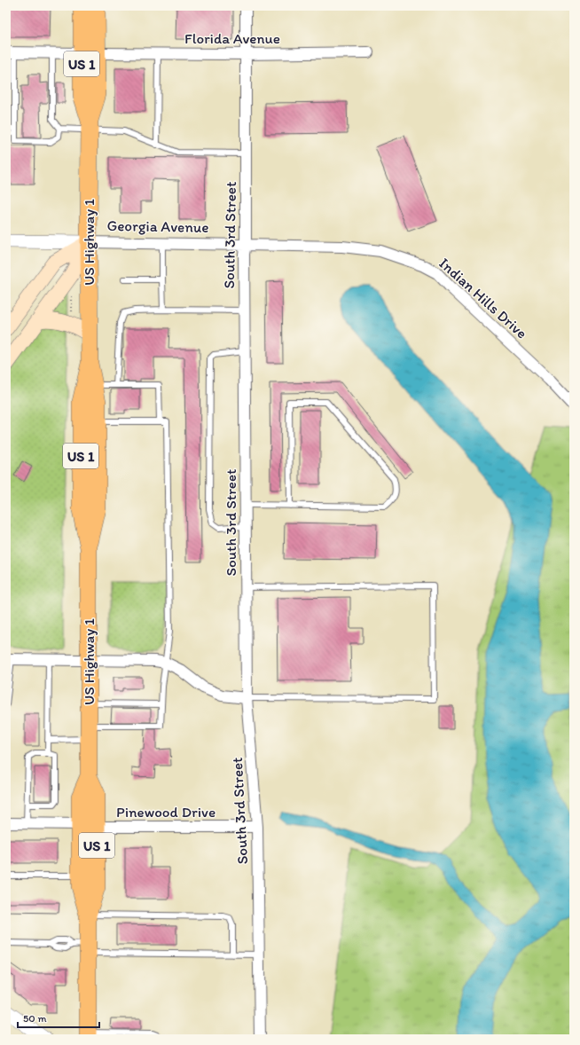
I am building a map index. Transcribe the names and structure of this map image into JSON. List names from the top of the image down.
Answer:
{
  "streets": {
    "main road": ["US 1", "US Highway 1"],
    "street": [
      "Florida Avenue",
      "Georgia Avenue",
      "South 3rd Street",
      "Indian Hills Drive",
      "Pinewood Drive"
    ]
  },
  "crossings": [
    ["Florida Avenue", "South 3rd Street"],
    ["Florida Avenue", "US Highway 1"],
    ["Georgia Avenue", "South 3rd Street"],
    ["Georgia Avenue", "US Highway 1"],
    ["Georgia Avenue", "Indian Hills Drive"],
    ["South 3rd Street", "Indian Hills Drive"],
    ["South 3rd Street", "Pinewood Drive"],
    ["US Highway 1", "Pinewood Drive"]
  ],
  "scale_bar": "50 m"
}
